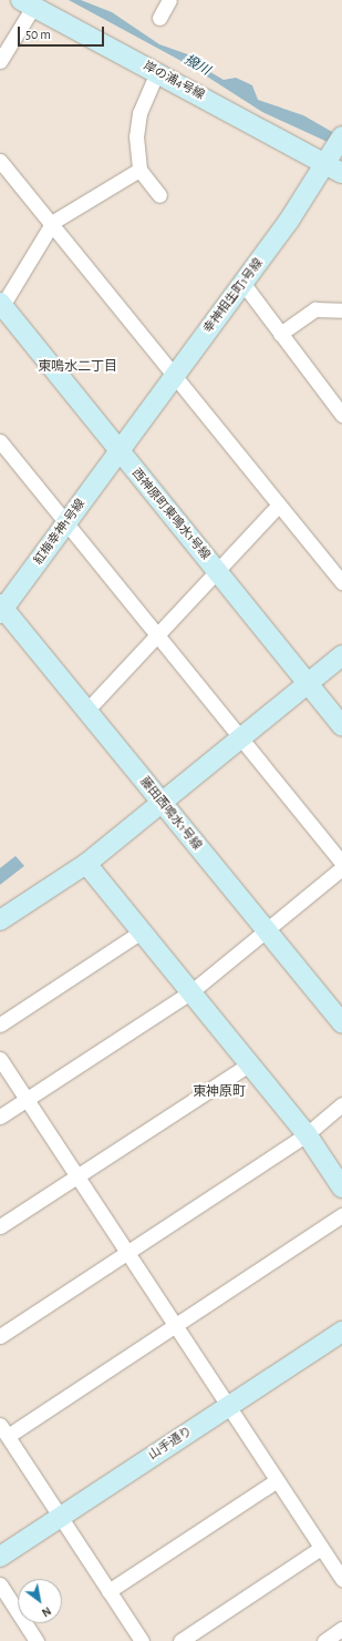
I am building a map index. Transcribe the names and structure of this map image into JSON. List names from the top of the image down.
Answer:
{
  "streets": {
    "street": [
      "岸の浦4号線",
      "幸神相生町1号線",
      "西神原町東鳴水1号線",
      "紅梅幸神1号線",
      "藤田西鳴水1号線",
      "山手通り"
    ]
  },
  "crossings": [
    ["岸の浦4号線", "幸神相生町1号線"],
    ["幸神相生町1号線", "西神原町東鳴水1号線"],
    ["幸神相生町1号線", "紅梅幸神1号線"],
    ["西神原町東鳴水1号線", "紅梅幸神1号線"],
    ["紅梅幸神1号線", "藤田西鳴水1号線"]
  ],
  "districts": ["東鳴水二丁目", "東神原町"],
  "water": ["撥川"],
  "scale_bar": "50 m",
  "north": "bottom right"
}
